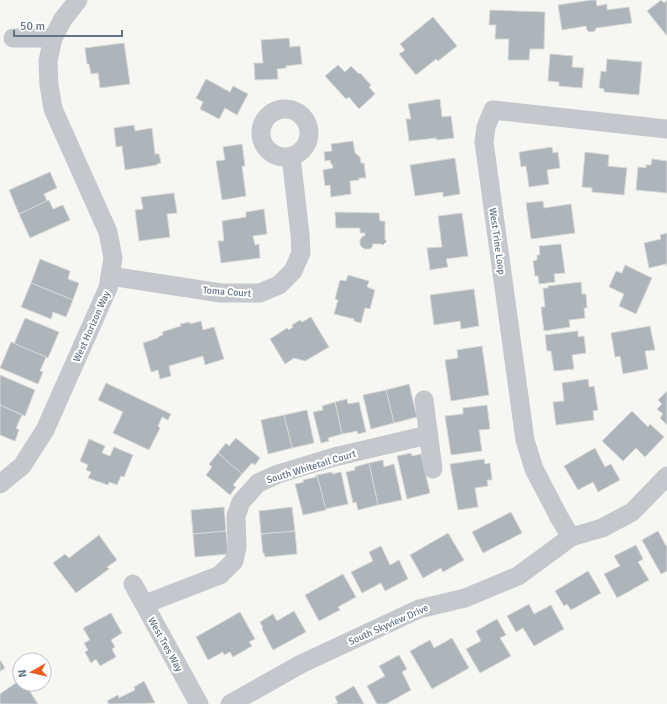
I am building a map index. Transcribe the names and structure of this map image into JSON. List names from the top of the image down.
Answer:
{
  "streets": {
    "street": [
      "West Trine Loop",
      "Toma Court",
      "West Horizon Way",
      "South Whitetail Court",
      "South Skyview Drive",
      "West Tres Way"
    ]
  },
  "crossings": [
    ["West Trine Loop", "South Skyview Drive"],
    ["Toma Court", "West Horizon Way"],
    ["South Whitetail Court", "West Tres Way"]
  ],
  "scale_bar": "50 m",
  "north": "left"
}
